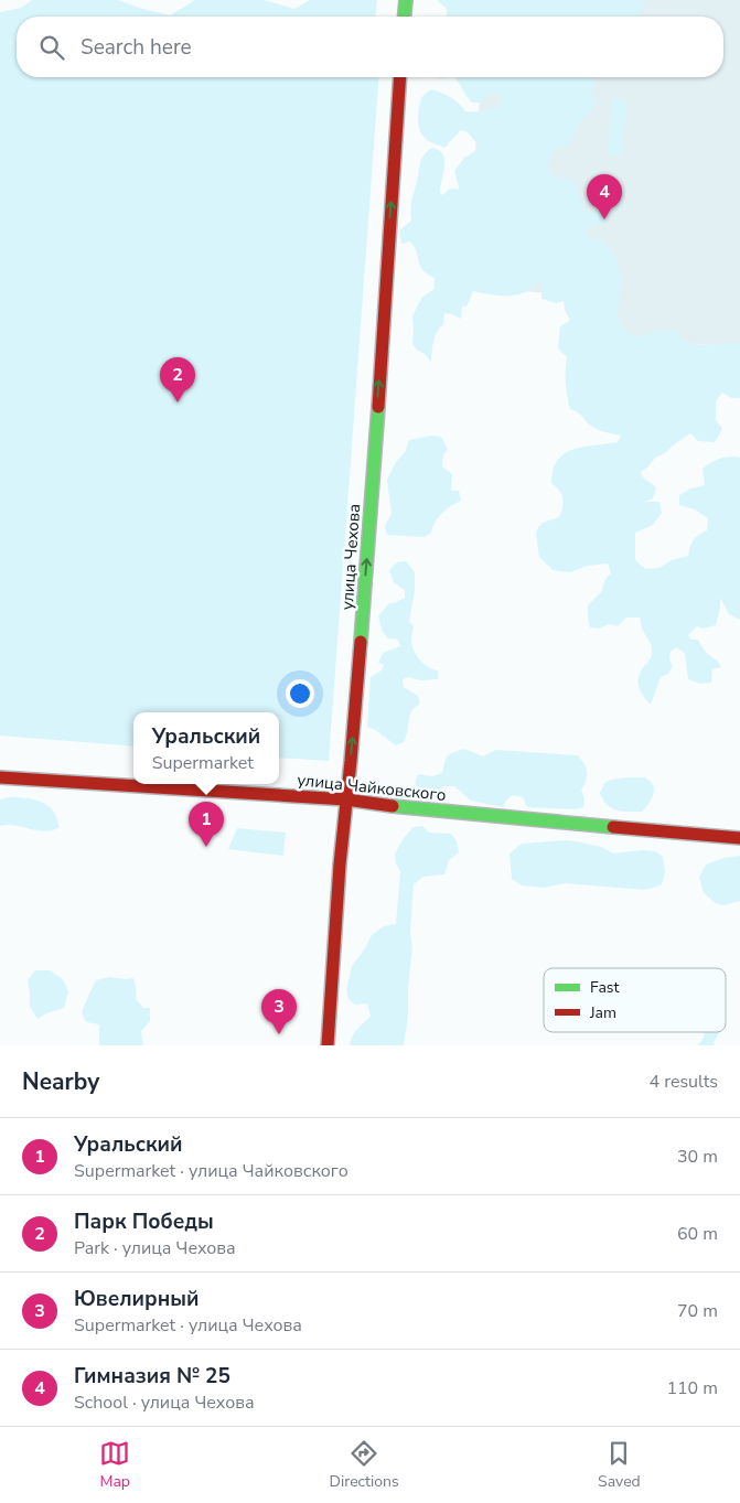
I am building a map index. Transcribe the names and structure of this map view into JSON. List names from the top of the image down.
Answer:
{
  "streets": {
    "street": ["улица Чехова", "улица Чайковского"]
  },
  "crossings": [
    ["улица Чехова", "улица Чайковского"]
  ],
  "one_way": ["улица Чехова"],
  "legend": ["Fast", "Jam"],
  "page": {
    "search": "Search here",
    "pins": [
      "4",
      "2",
      "1",
      "3"
    ],
    "popup": ["Уральский", "Supermarket"],
    "heading": ["Nearby", "4 results"],
    "list": [
      {
        "mark": "1",
        "name": "Уральский",
        "note": "Supermarket · улица Чайковского",
        "value": "30 m"
      },
      {
        "mark": "2",
        "name": "Парк Победы",
        "note": "Park · улица Чехова",
        "value": "60 m"
      },
      {
        "mark": "3",
        "name": "Ювелирный",
        "note": "Supermarket · улица Чехова",
        "value": "70 m"
      },
      {
        "mark": "4",
        "name": "Гимназия № 25",
        "note": "School · улица Чехова",
        "value": "110 m"
      }
    ],
    "nav": ["Map", "Directions", "Saved"]
  }
}
